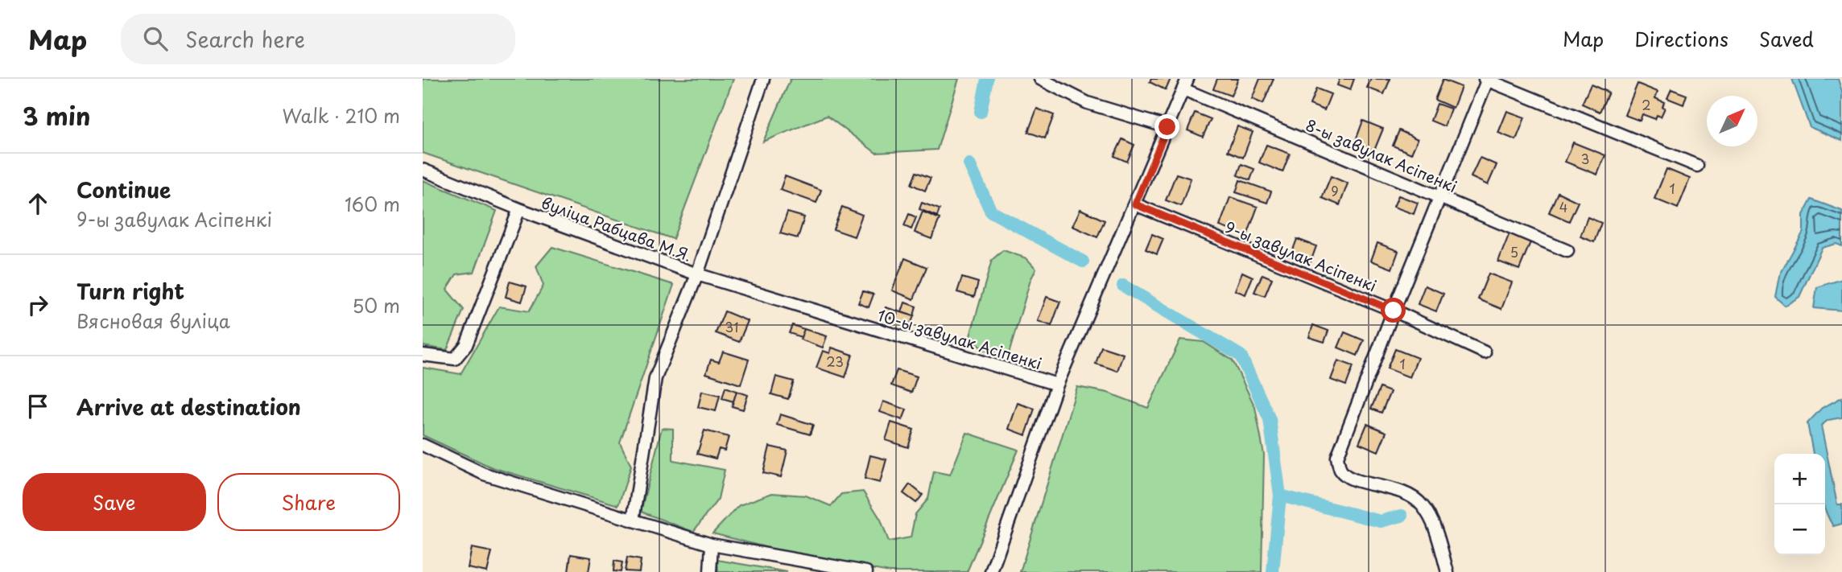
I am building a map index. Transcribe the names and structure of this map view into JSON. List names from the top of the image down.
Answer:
{
  "streets": {
    "street": [
      "8-ы завулак Асіпенкі",
      "вуліца Рабцава М.Я.",
      "9-ы завулак Асіпенкі",
      "10-ы завулак Асіпенкі"
    ]
  },
  "crossings": [
    ["8-ы завулак Асіпенкі", "10-ы завулак Асіпенкі"],
    ["вуліца Рабцава М.Я.", "10-ы завулак Асіпенкі"],
    ["9-ы завулак Асіпенкі", "10-ы завулак Асіпенкі"]
  ],
  "house_numbers": [
    "2",
    "3",
    "1",
    "9",
    "4",
    "5",
    "31",
    "23",
    "1"
  ],
  "north": "top right",
  "page": {
    "header": "Map",
    "search": "Search here",
    "nav": ["Map", "Directions", "Saved"],
    "heading": ["3 min", "Walk · 210 m"],
    "list": [
      ["Continue", "9-ы завулак Асіпенкі", "160 m"],
      ["Turn right", "Вясновая вуліца", "50 m"],
      "Arrive at destination"
    ],
    "map_buttons": ["+", "−"],
    "buttons": ["Save", "Share"]
  }
}
